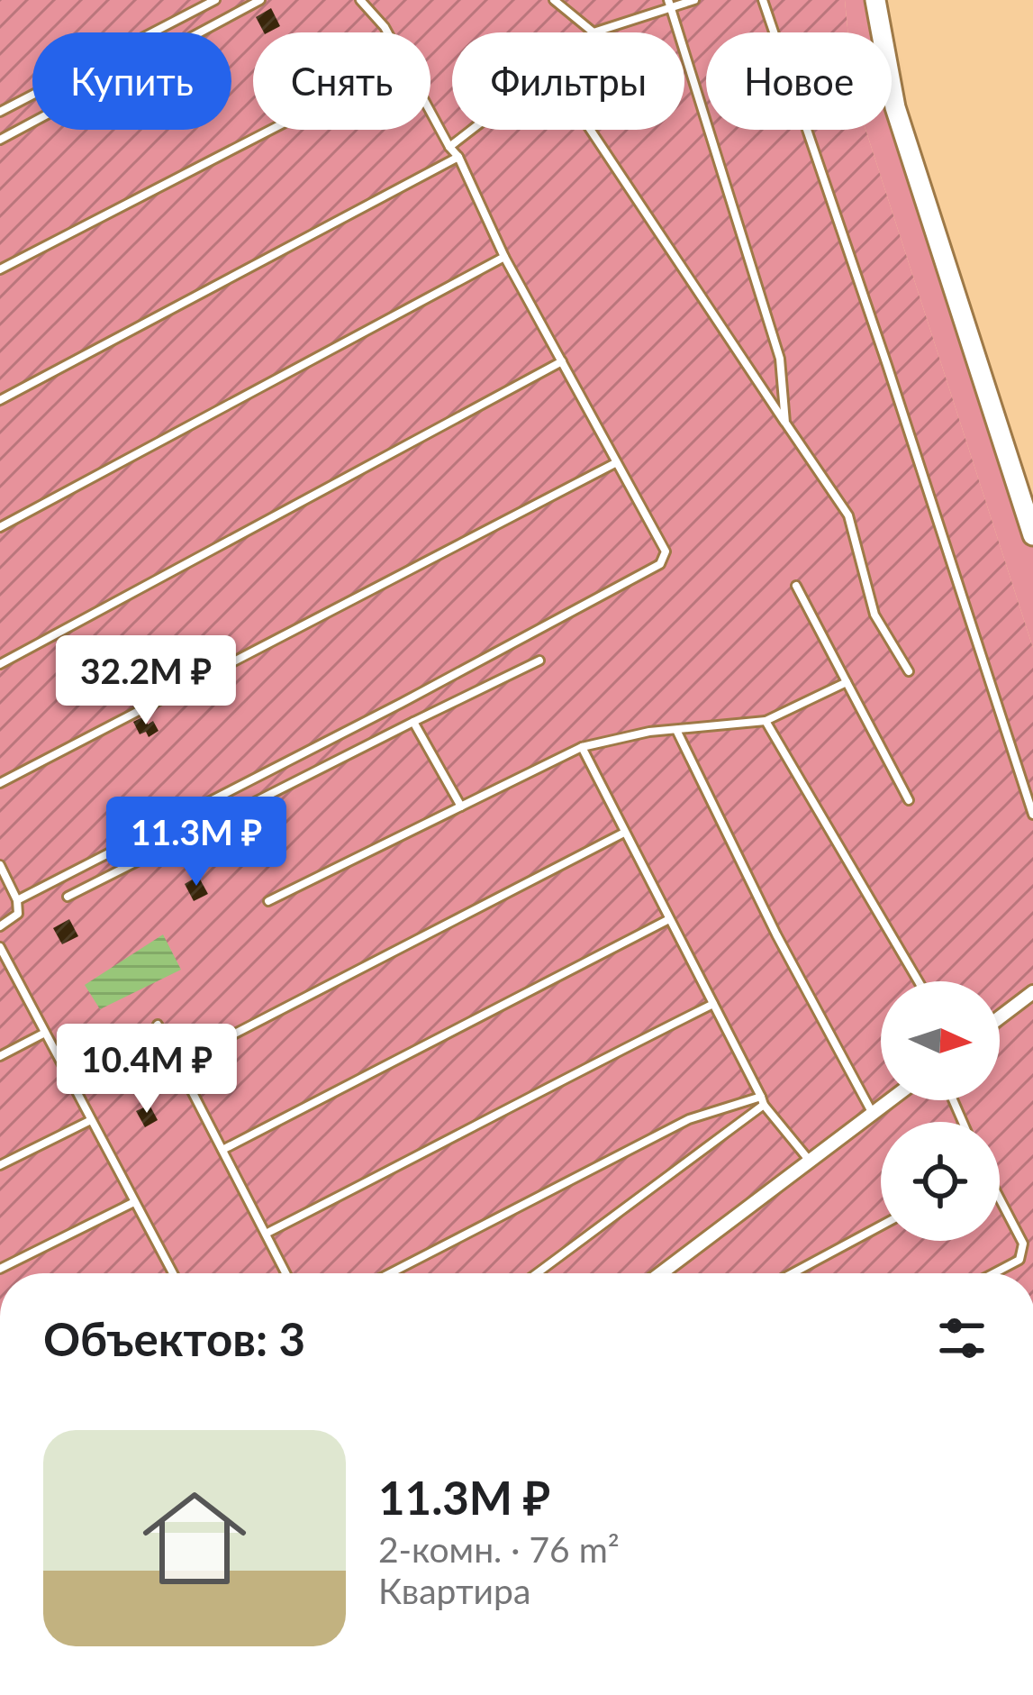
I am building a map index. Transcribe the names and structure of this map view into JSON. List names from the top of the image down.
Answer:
{
  "north": "right",
  "page": {
    "chip": [
      "Купить",
      "Снять",
      "Фильтры",
      "Новое"
    ],
    "price": ["32.2M ₽", "11.3M ₽", "10.4M ₽"],
    "heading": "Объектов: 3",
    "list": [
      {
        "name": "11.3M ₽",
        "note": "2-комн. · 76 m² · Квартира"
      }
    ]
  }
}
